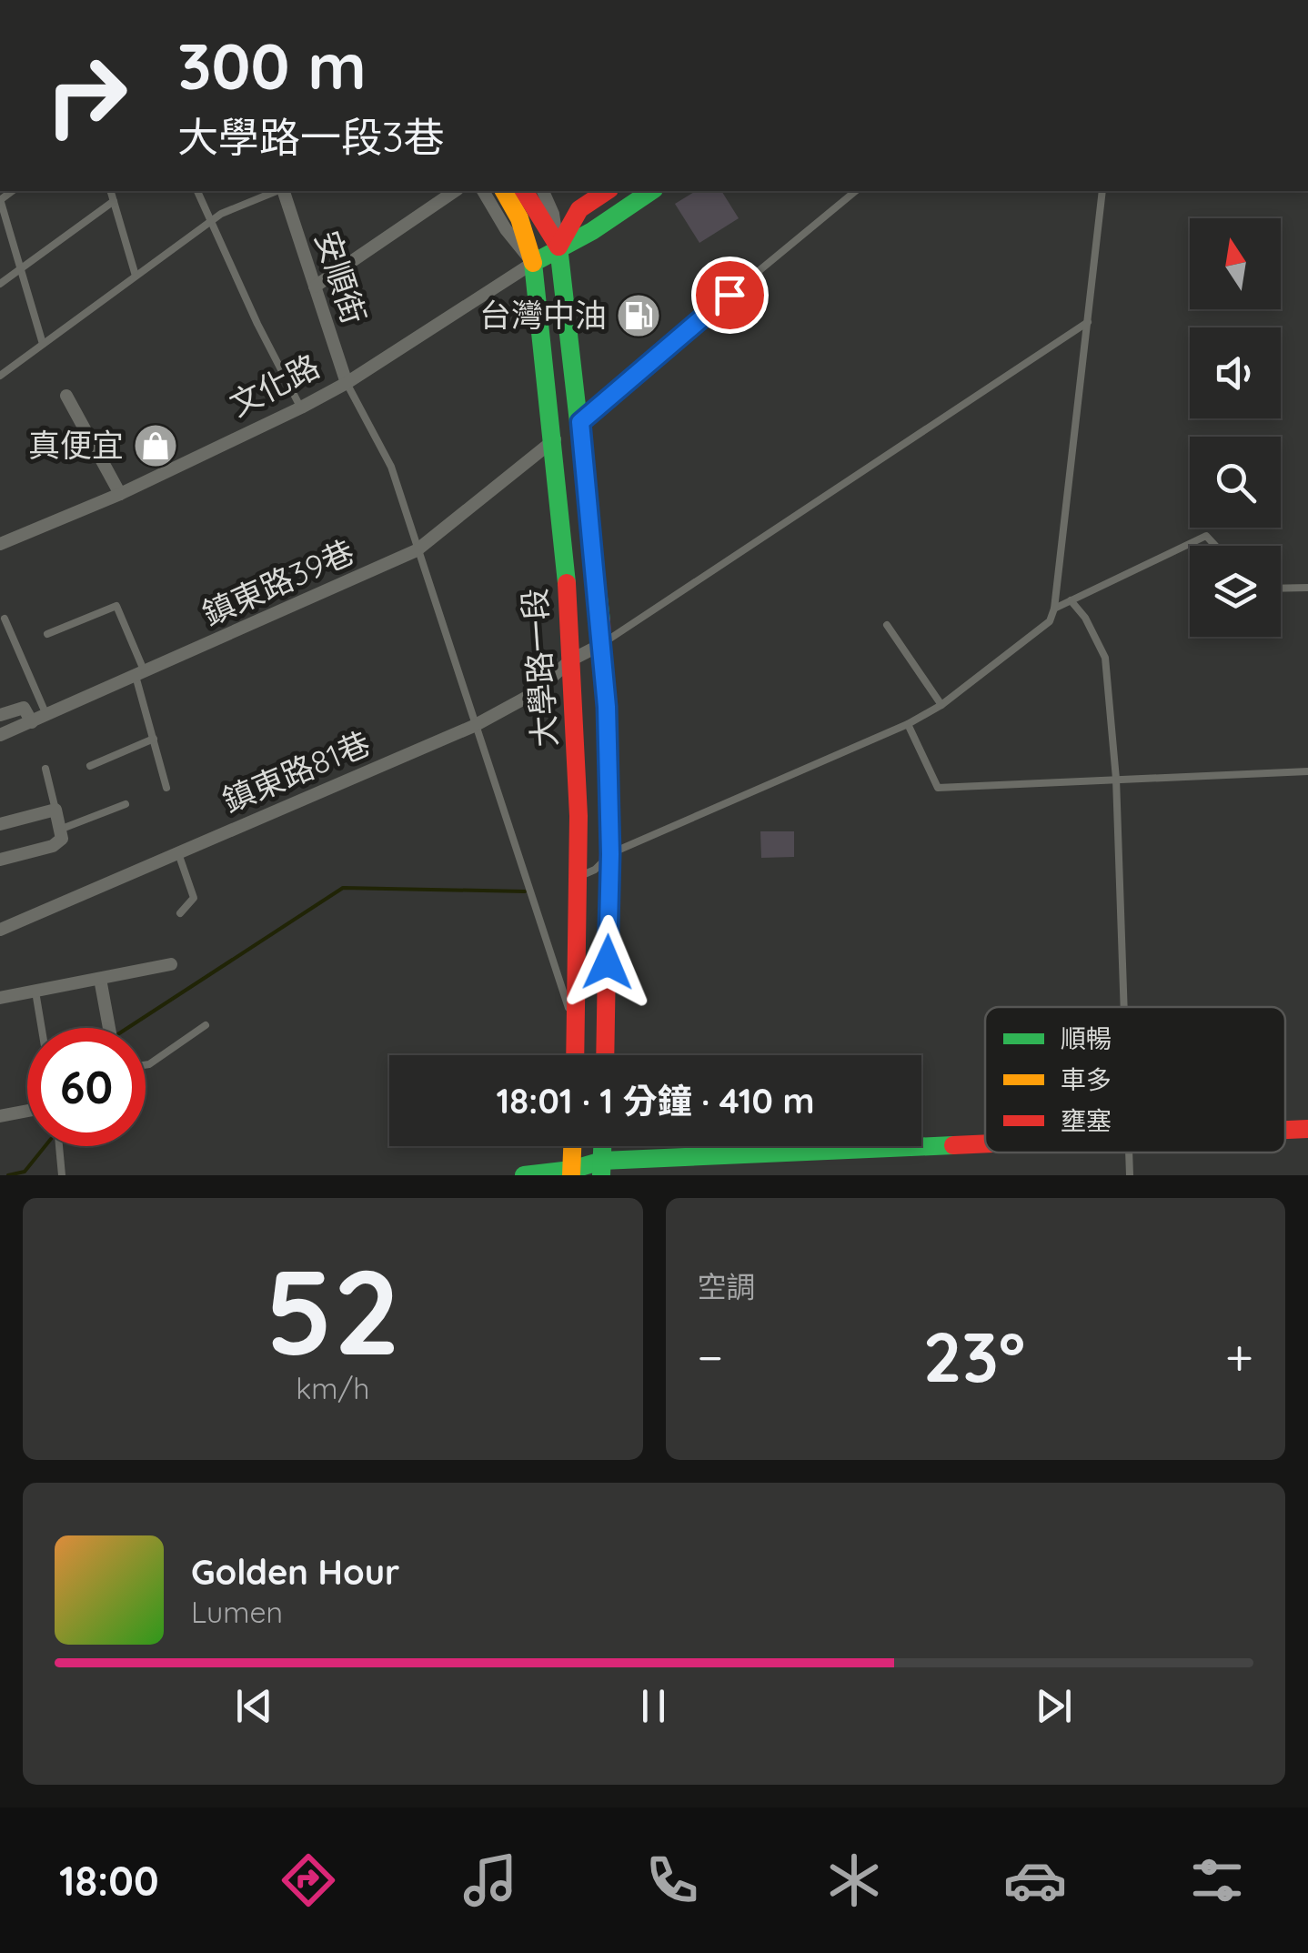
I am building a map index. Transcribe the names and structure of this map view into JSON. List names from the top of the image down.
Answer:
{
  "streets": {
    "main road": ["文化路", "大學路一段"],
    "street": ["安順街", "鎮東路39巷", "鎮東路81巷"]
  },
  "crossings": [
    ["安順街", "文化路"],
    ["文化路", "大學路一段"],
    ["鎮東路39巷", "大學路一段"],
    ["大學路一段", "鎮東路81巷"]
  ],
  "places": {
    "fuel station": ["台灣中油"],
    "shop": ["真便宜"]
  },
  "legend": ["順暢", "車多", "壅塞"],
  "north": "top",
  "page": {
    "turn": ["300 m", "大學路一段3巷"],
    "limit": "60",
    "trip": "18:01 · 1 分鐘 · 410 m",
    "tile": [
      ["52", "km/h"],
      "空調"
    ],
    "heat": ["−", "23°", "+"],
    "song": ["Golden Hour", "Lumen"],
    "tabs": "18:00"
  }
}
